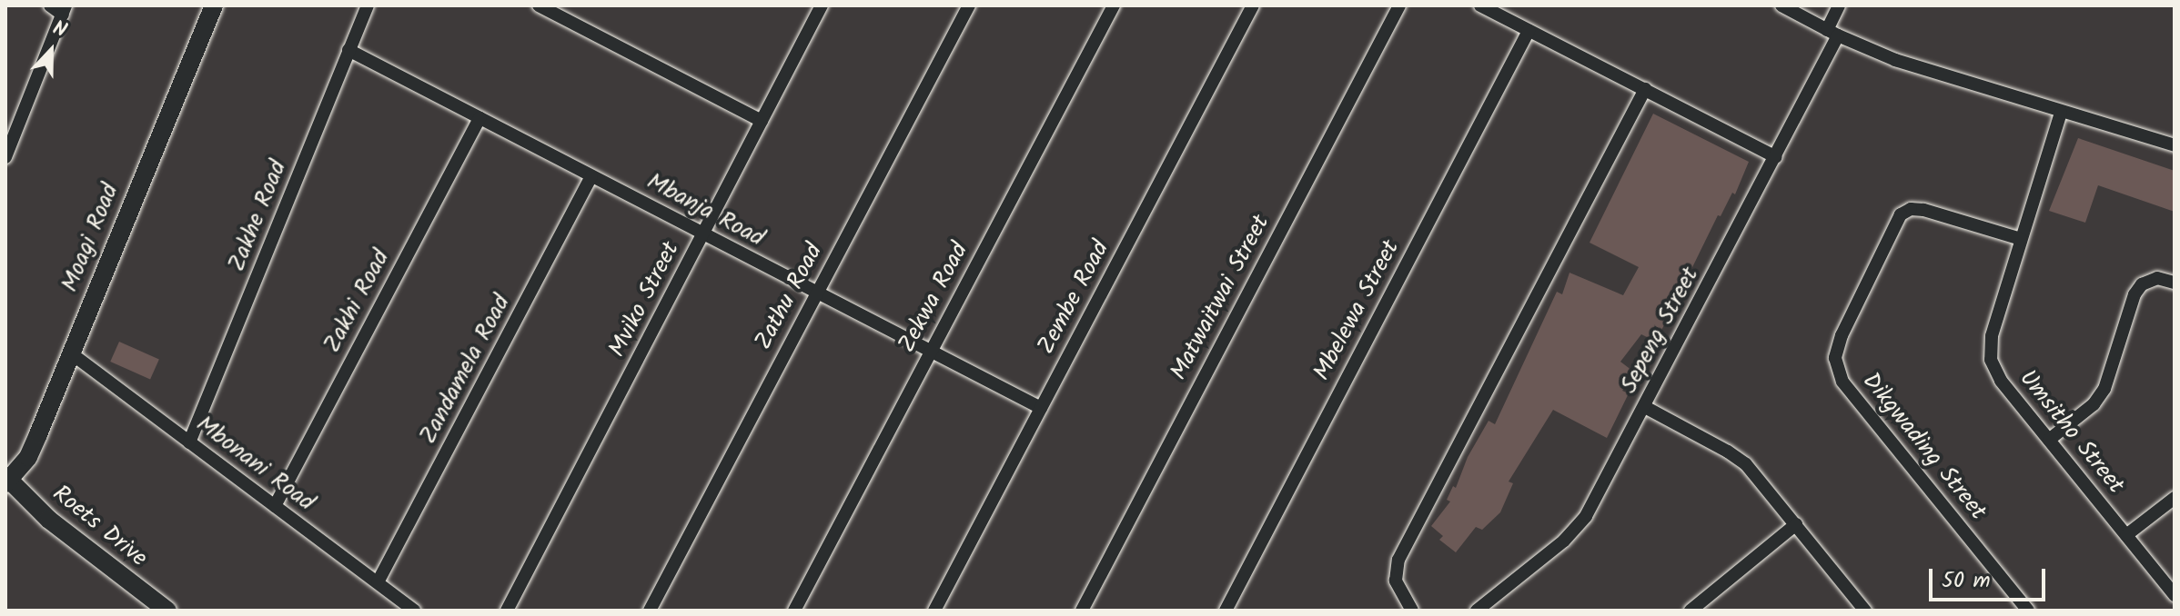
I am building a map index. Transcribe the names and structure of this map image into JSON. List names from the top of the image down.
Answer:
{
  "streets": {
    "street": [
      "Mbanja Road",
      "Zakhe Road",
      "Moagi Road",
      "Zathu Road",
      "Zekwa Road",
      "Zembe Road",
      "Matwaitwai Street",
      "Mviko Street",
      "Zakhi Road",
      "Mbelewa Street",
      "Sepeng Street",
      "Zandamela Road",
      "Umsitho Street",
      "Dikgwading Street",
      "Mbonani Road",
      "Roets Drive"
    ]
  },
  "crossings": [
    ["Mbanja Road", "Zakhe Road"],
    ["Mbanja Road", "Zathu Road"],
    ["Mbanja Road", "Zekwa Road"],
    ["Mbanja Road", "Zembe Road"],
    ["Mbanja Road", "Mviko Street"],
    ["Mbanja Road", "Zakhi Road"],
    ["Mbanja Road", "Zandamela Road"],
    ["Zakhe Road", "Mbonani Road"],
    ["Moagi Road", "Mbonani Road"],
    ["Moagi Road", "Roets Drive"],
    ["Zakhi Road", "Mbonani Road"],
    ["Zandamela Road", "Mbonani Road"],
    ["Umsitho Street", "Dikgwading Street"]
  ],
  "scale_bar": "50 m",
  "north": "top"
}
